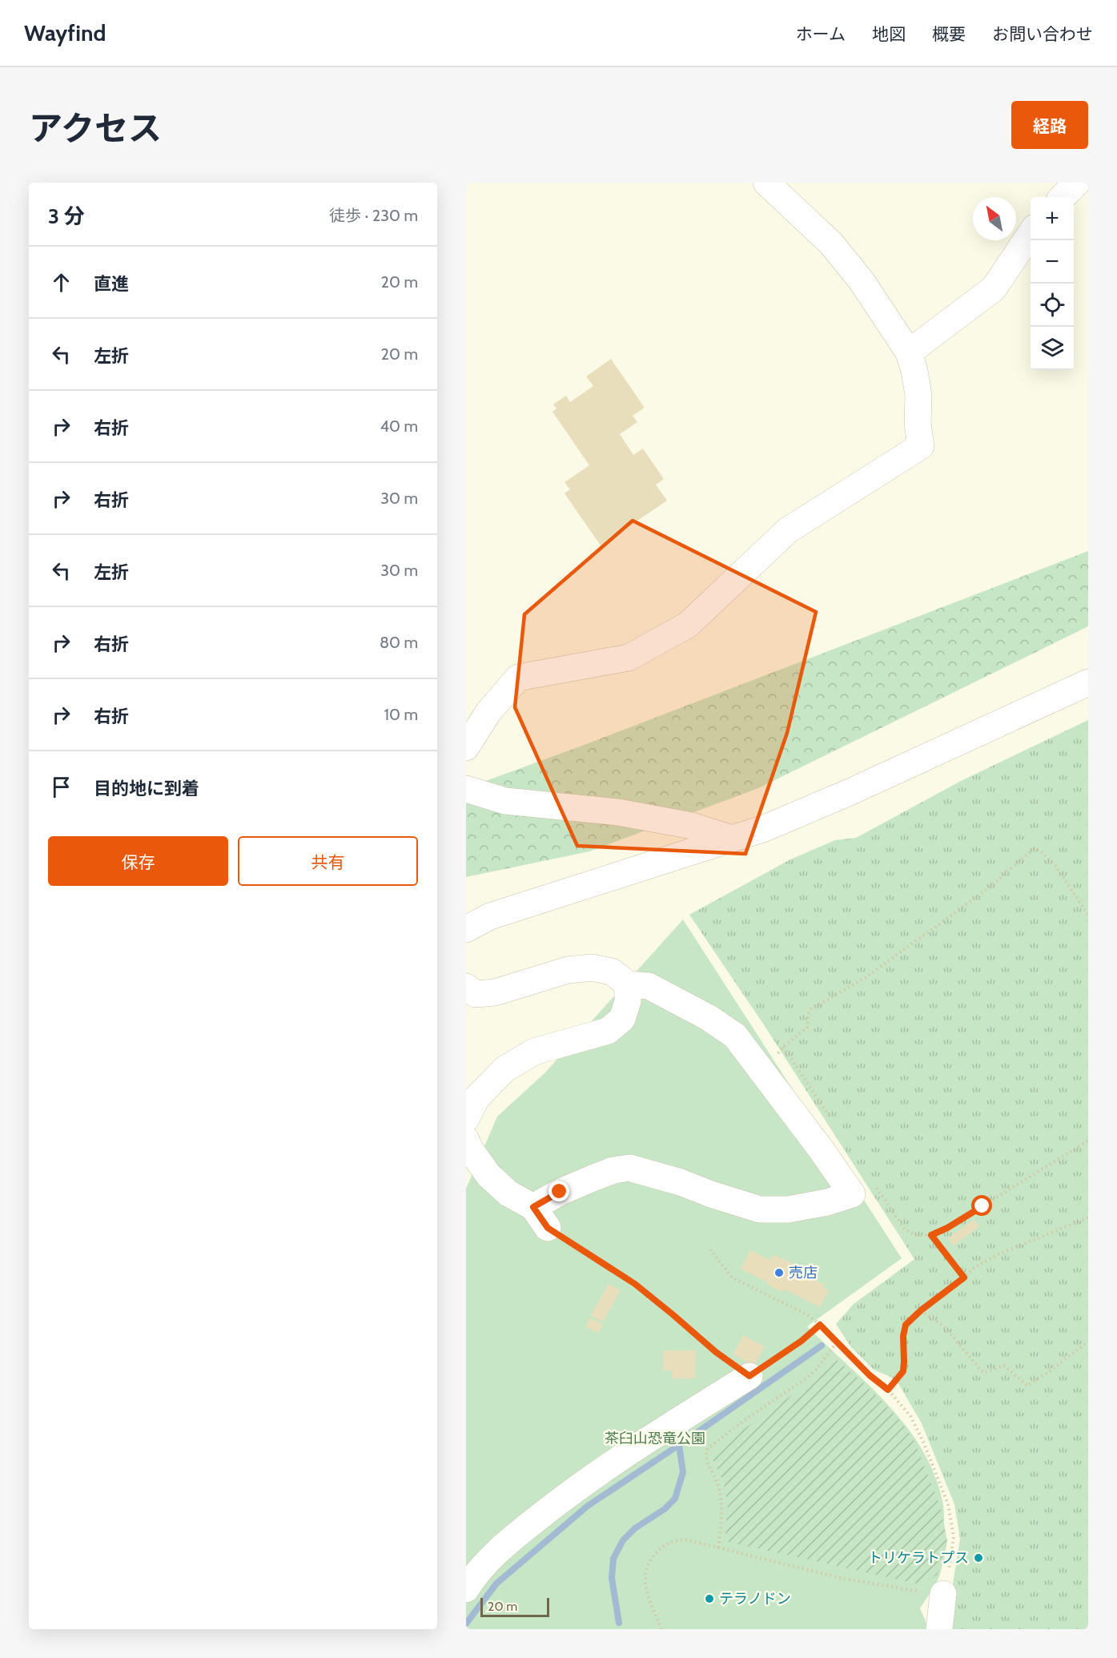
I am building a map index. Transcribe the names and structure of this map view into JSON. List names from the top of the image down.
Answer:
{
  "parks": ["茶臼山恐竜公園"],
  "places": ["売店", "トリケラトプス", "テラノドン"],
  "scale_bar": "20 m",
  "north": "top left",
  "page": {
    "header": "Wayfind",
    "nav": [
      "ホーム",
      "地図",
      "概要",
      "お問い合わせ"
    ],
    "title": "アクセス",
    "buttons": [
      "経路",
      ["保存", "共有"]
    ],
    "heading": ["3 分", "徒歩 · 230 m"],
    "map_buttons": ["+", "−"],
    "list": [
      ["直進", "20 m"],
      ["左折", "20 m"],
      ["右折", "40 m"],
      ["右折", "30 m"],
      ["左折", "30 m"],
      ["右折", "80 m"],
      ["右折", "10 m"],
      "目的地に到着"
    ],
    "scale": "20 m"
  }
}
